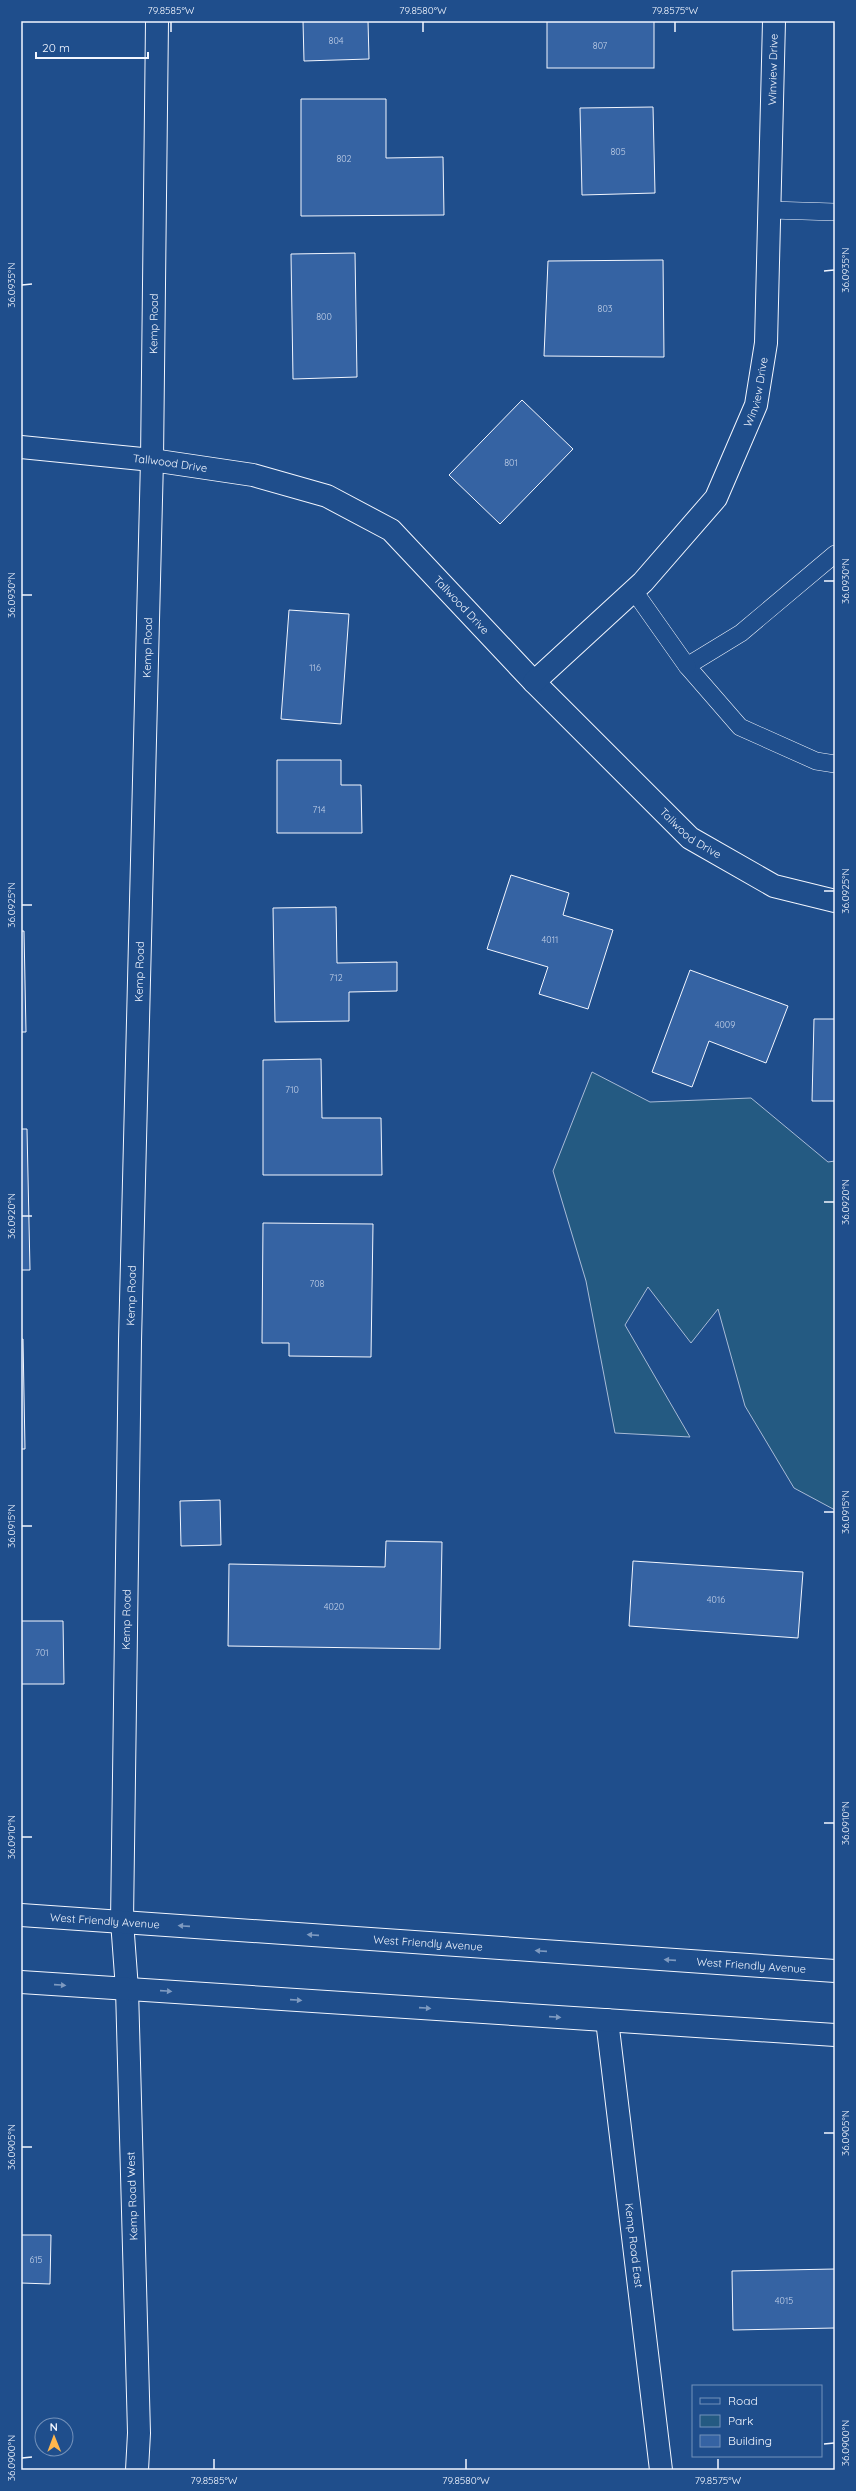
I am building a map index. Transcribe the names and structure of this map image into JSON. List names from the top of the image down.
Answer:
{
  "streets": {
    "street": [
      "Winview Drive",
      "Kemp Road",
      "Tallwood Drive",
      "West Friendly Avenue",
      "Kemp Road West",
      "Kemp Road East"
    ]
  },
  "crossings": [
    ["Winview Drive", "Tallwood Drive"],
    ["Kemp Road", "Tallwood Drive"],
    ["Kemp Road", "West Friendly Avenue"],
    ["Kemp Road", "Kemp Road West"],
    ["West Friendly Avenue", "Kemp Road West"]
  ],
  "house_numbers": [
    "804",
    "807",
    "805",
    "802",
    "803",
    "800",
    "801",
    "116",
    "714",
    "4011",
    "712",
    "4009",
    "710",
    "708",
    "4016",
    "4020",
    "701",
    "615",
    "4015"
  ],
  "legend": ["Road", "Park", "Building"],
  "scale_bar": "20 m",
  "north": "top",
  "coordinates": [
    "79.8585°W",
    "79.8580°W",
    "79.8575°W",
    "36.0935°N",
    "36.0930°N",
    "36.0925°N",
    "36.0920°N",
    "36.0915°N",
    "36.0910°N",
    "36.0905°N",
    "36.0900°N"
  ]
}
